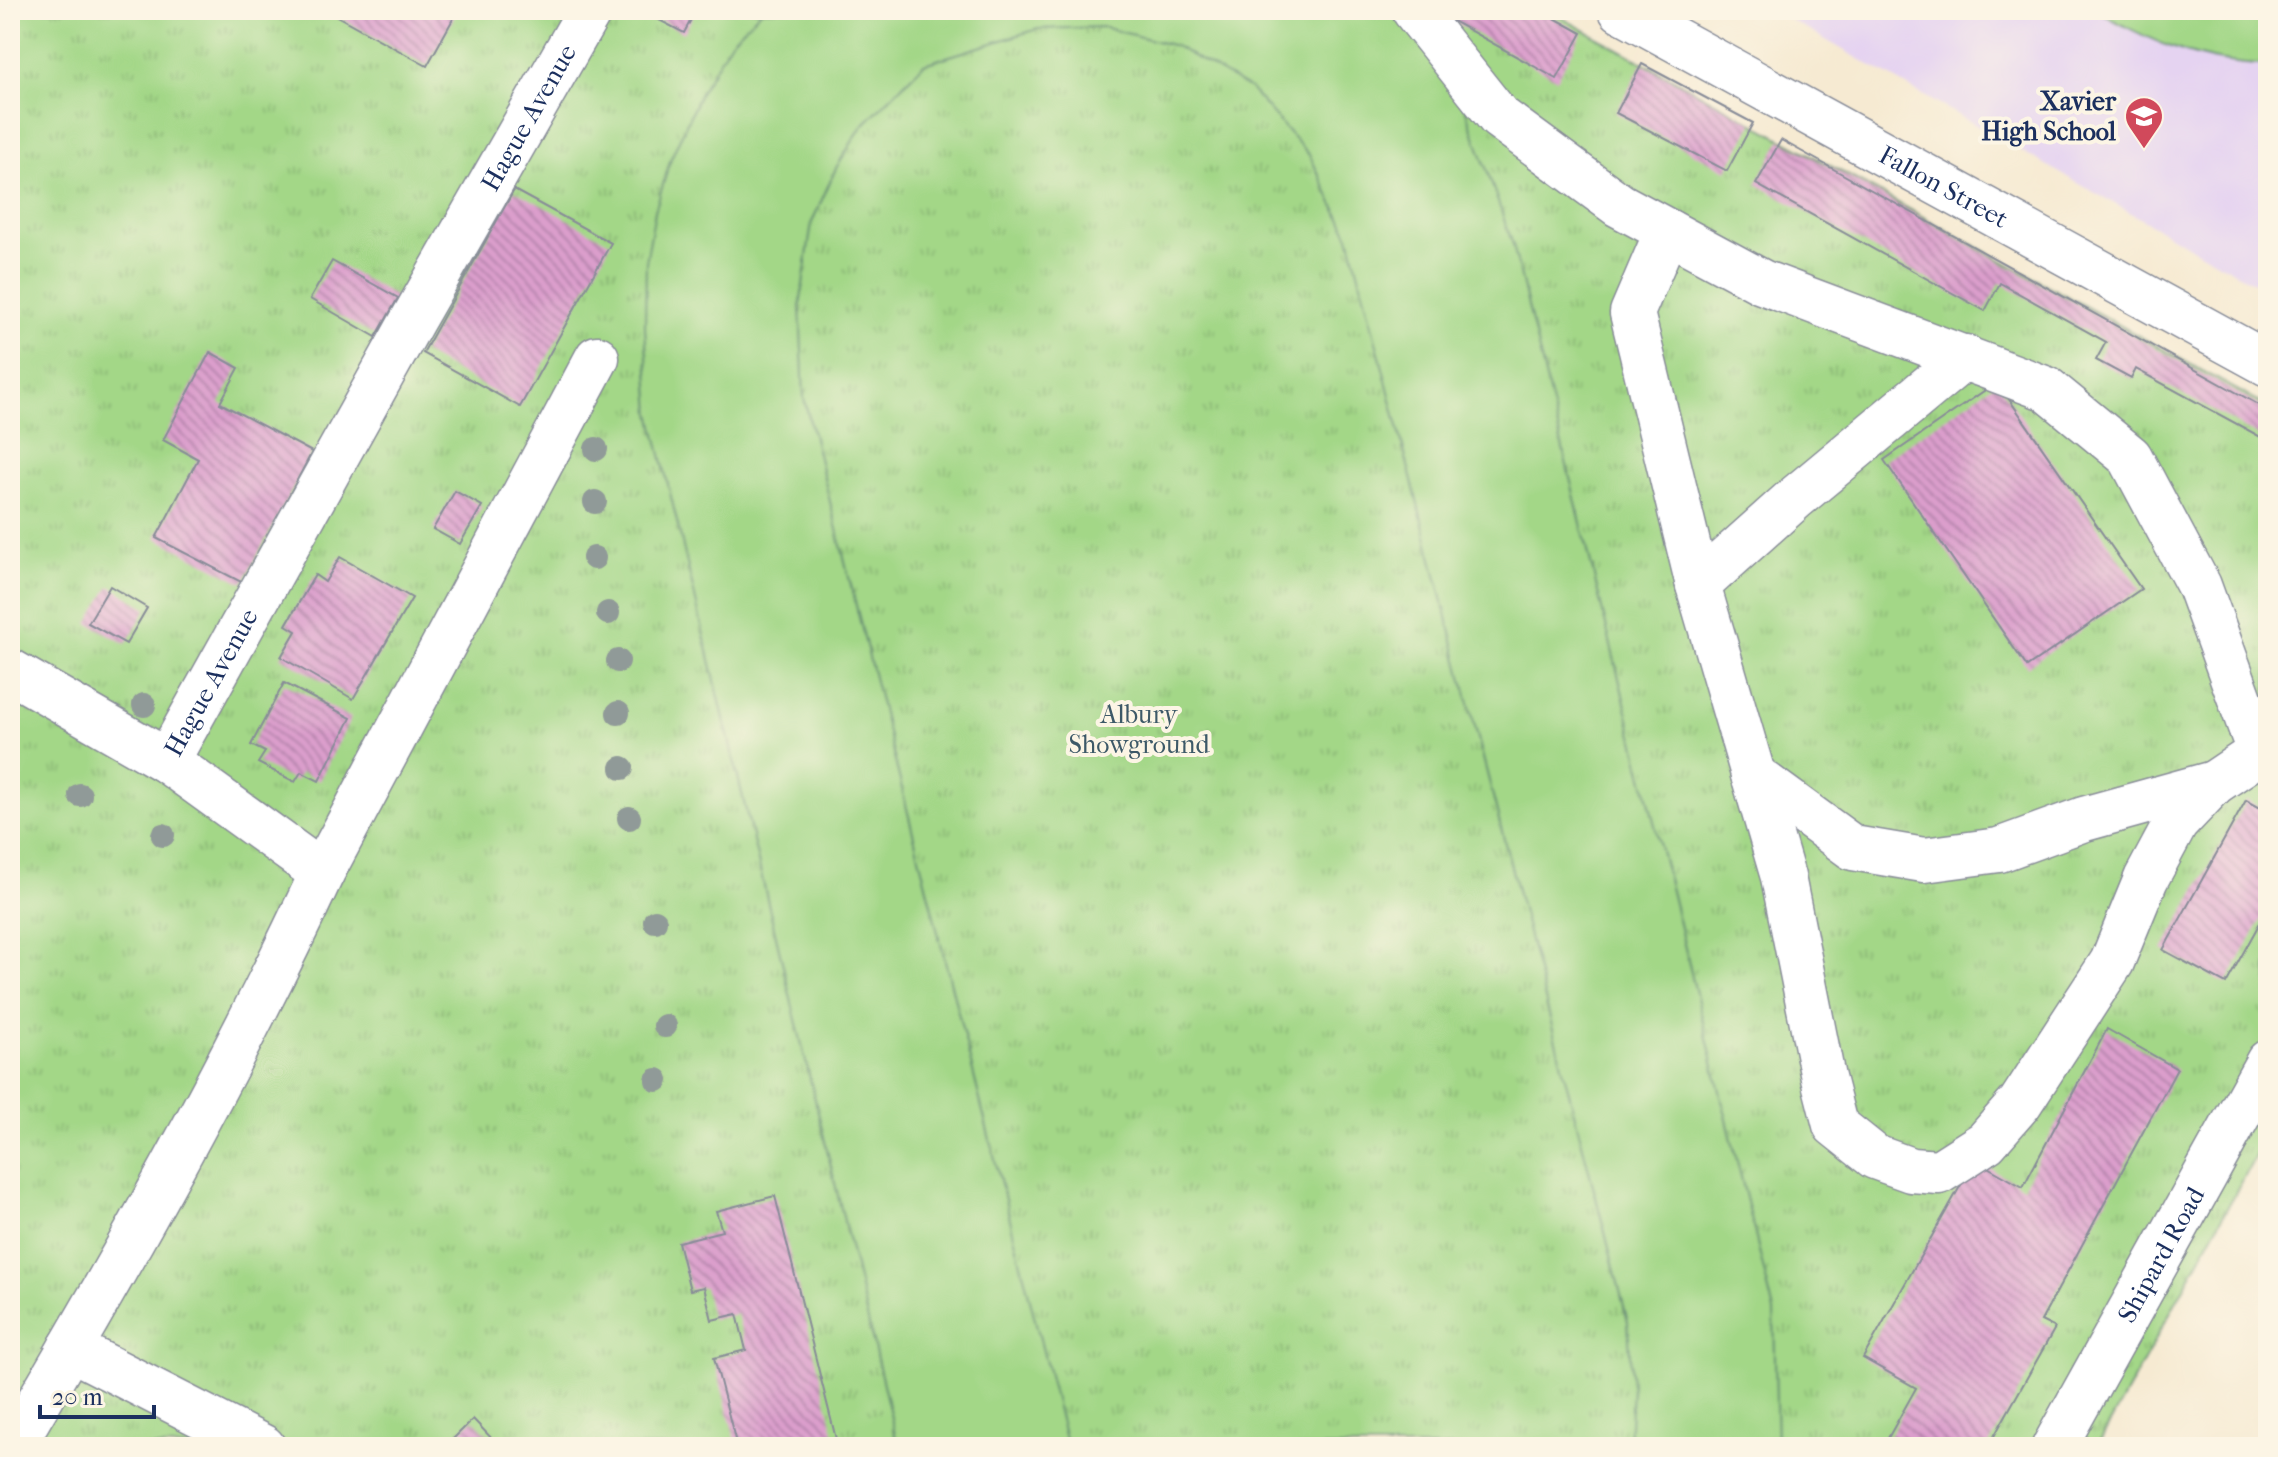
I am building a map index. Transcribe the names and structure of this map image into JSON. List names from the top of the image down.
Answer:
{
  "streets": {
    "street": ["Hague Avenue", "Fallon Street", "Shipard Road"]
  },
  "parks": ["Albury Showground"],
  "places": {
    "school or university": ["Xavier High School"]
  },
  "scale_bar": "20 m"
}
